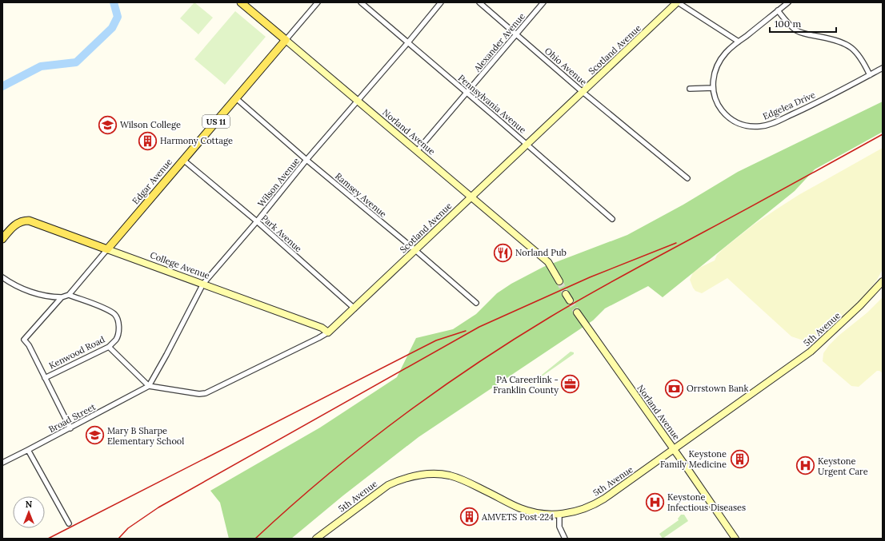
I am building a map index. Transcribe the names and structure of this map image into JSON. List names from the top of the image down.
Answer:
{
  "streets": {
    "main road": [
      "US 11",
      "Norland Avenue",
      "Edgar Avenue",
      "College Avenue"
    ],
    "street": [
      "Alexander Avenue",
      "Scotland Avenue",
      "Ohio Avenue",
      "Pennsylvania Avenue",
      "Edgelea Drive",
      "Wilson Avenue",
      "Ramsey Avenue",
      "Park Avenue",
      "5th Avenue",
      "Kenwood Road",
      "Broad Street"
    ]
  },
  "crossings": [
    ["Alexander Avenue", "Ohio Avenue"],
    ["Alexander Avenue", "Pennsylvania Avenue"],
    ["Alexander Avenue", "Norland Avenue"],
    ["Scotland Avenue", "Ohio Avenue"],
    ["Scotland Avenue", "Pennsylvania Avenue"],
    ["Scotland Avenue", "Norland Avenue"],
    ["Scotland Avenue", "Wilson Avenue"],
    ["Scotland Avenue", "Ramsey Avenue"],
    ["Scotland Avenue", "Park Avenue"],
    ["Scotland Avenue", "College Avenue"],
    ["Scotland Avenue", "Broad Street"],
    ["Pennsylvania Avenue", "Wilson Avenue"],
    ["Norland Avenue", "Edgar Avenue"],
    ["Norland Avenue", "Wilson Avenue"],
    ["Norland Avenue", "5th Avenue"],
    ["Edgar Avenue", "Ramsey Avenue"],
    ["Edgar Avenue", "Park Avenue"],
    ["Edgar Avenue", "College Avenue"],
    ["Edgar Avenue", "Kenwood Road"],
    ["Wilson Avenue", "Ramsey Avenue"],
    ["Wilson Avenue", "Park Avenue"],
    ["Wilson Avenue", "College Avenue"],
    ["Wilson Avenue", "Broad Street"]
  ],
  "places": {
    "school or university": ["Wilson College", "Mary B Sharpe Elementary School"],
    "building": ["Harmony Cottage", "Keystone Family Medicine", "AMVETS Post 224"],
    "restaurant": ["Norland Pub"],
    "office": ["PA Careerlink - Franklin County"],
    "bank": ["Orrstown Bank"],
    "hospital": ["Keystone Urgent Care", "Keystone Infectious Diseases"]
  },
  "scale_bar": "100 m",
  "north": "top"
}
